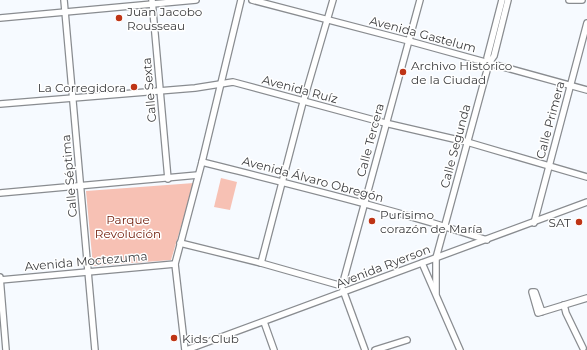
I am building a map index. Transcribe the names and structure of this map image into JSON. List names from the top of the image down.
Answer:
{
  "streets": {
    "street": [
      "Avenida Gastelum",
      "Avenida Ruíz",
      "Calle Sexta",
      "Calle Primera",
      "Calle Tercera",
      "Calle Segunda",
      "Calle Séptima",
      "Avenida Álvaro Obregón",
      "Avenida Moctezuma",
      "Avenida Ryerson"
    ]
  },
  "crossings": [
    ["Avenida Gastelum", "Calle Primera"],
    ["Avenida Gastelum", "Calle Tercera"],
    ["Avenida Gastelum", "Calle Segunda"],
    ["Avenida Ruíz", "Calle Sexta"],
    ["Avenida Ruíz", "Calle Primera"],
    ["Avenida Ruíz", "Calle Tercera"],
    ["Avenida Ruíz", "Calle Segunda"],
    ["Avenida Ruíz", "Calle Séptima"],
    ["Calle Primera", "Avenida Ryerson"],
    ["Calle Tercera", "Avenida Álvaro Obregón"],
    ["Calle Segunda", "Avenida Álvaro Obregón"],
    ["Calle Segunda", "Avenida Ryerson"],
    ["Calle Séptima", "Avenida Moctezuma"],
    ["Avenida Álvaro Obregón", "Avenida Ryerson"]
  ],
  "parks": ["Parque Revolución"],
  "places": [
    "Juan Jacobo Rousseau",
    "Archivo Histórico de la Ciudad",
    "La Corregidora",
    "Purísimo corazón de María",
    "SAT",
    "Kids Club"
  ]
}
